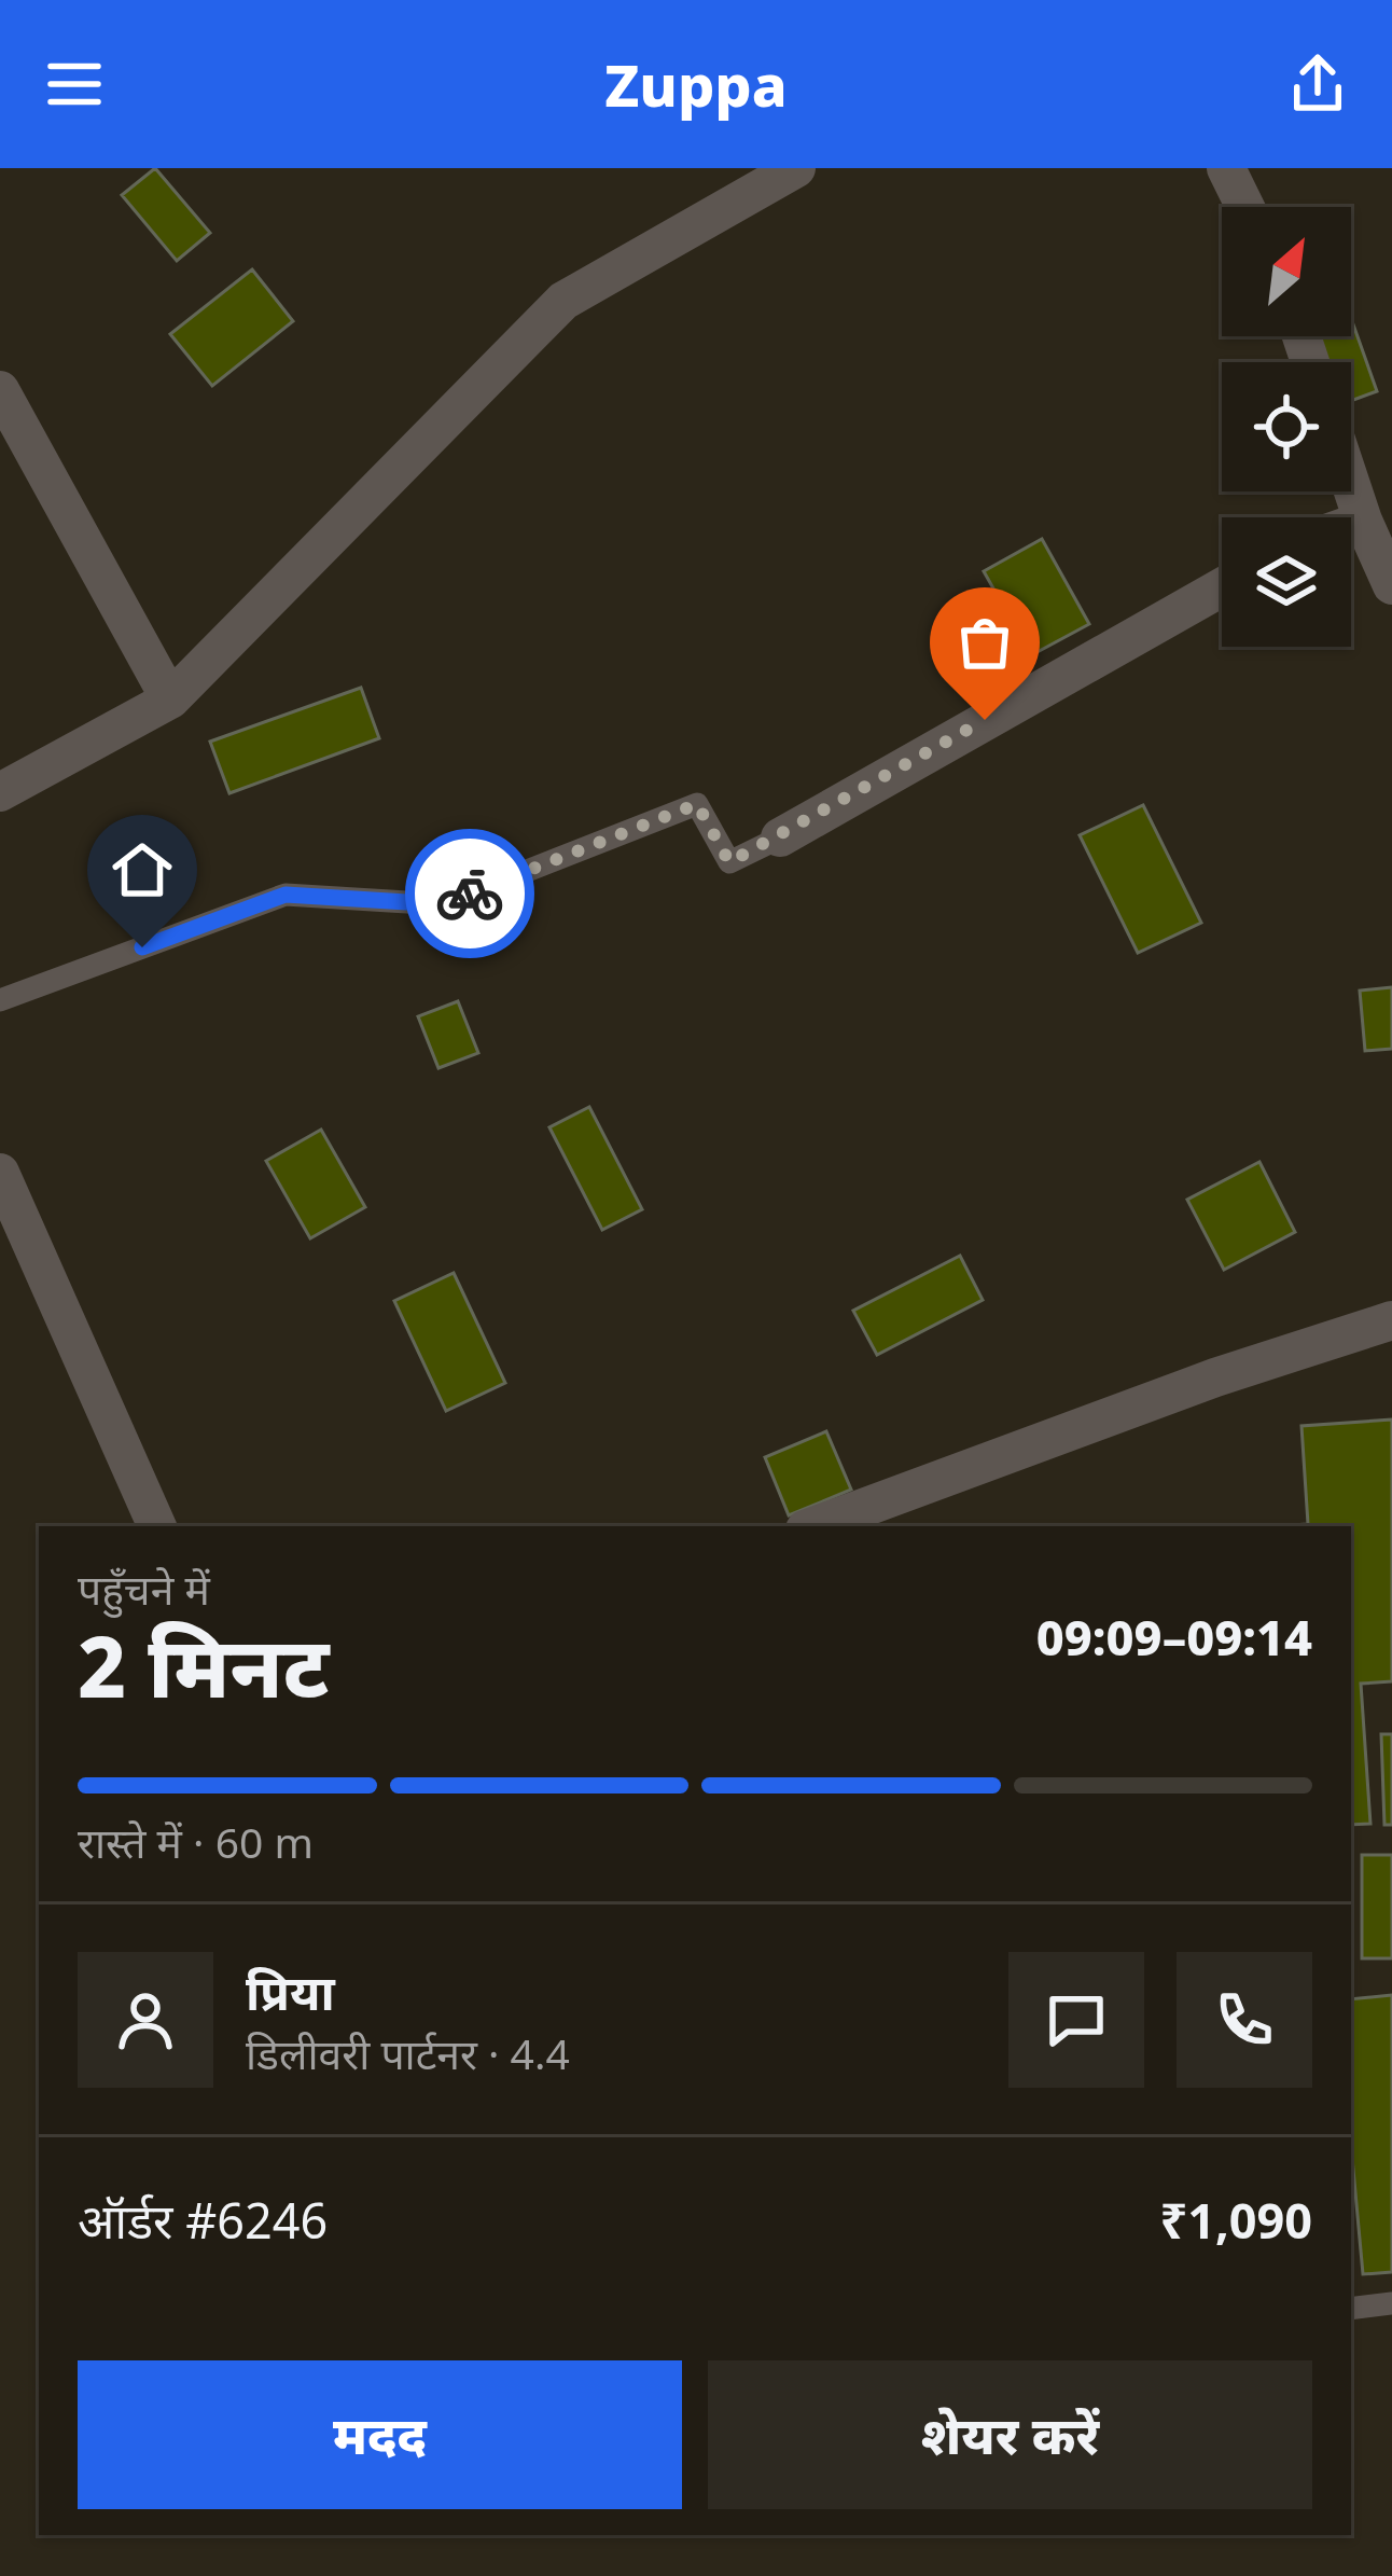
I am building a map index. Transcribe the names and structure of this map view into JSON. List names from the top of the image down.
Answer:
{
  "north": "top right",
  "page": {
    "header": "Zuppa",
    "heading": ["2 मिनट", "पहुँचने में", "09:09–09:14"],
    "panel": [
      "प्रिया",
      "डिलीवरी पार्टनर · 4.4",
      "ऑर्डर #6246",
      "₹1,090"
    ],
    "bar": "रास्ते में · 60 m",
    "buttons": ["मदद", "शेयर करें"]
  }
}
